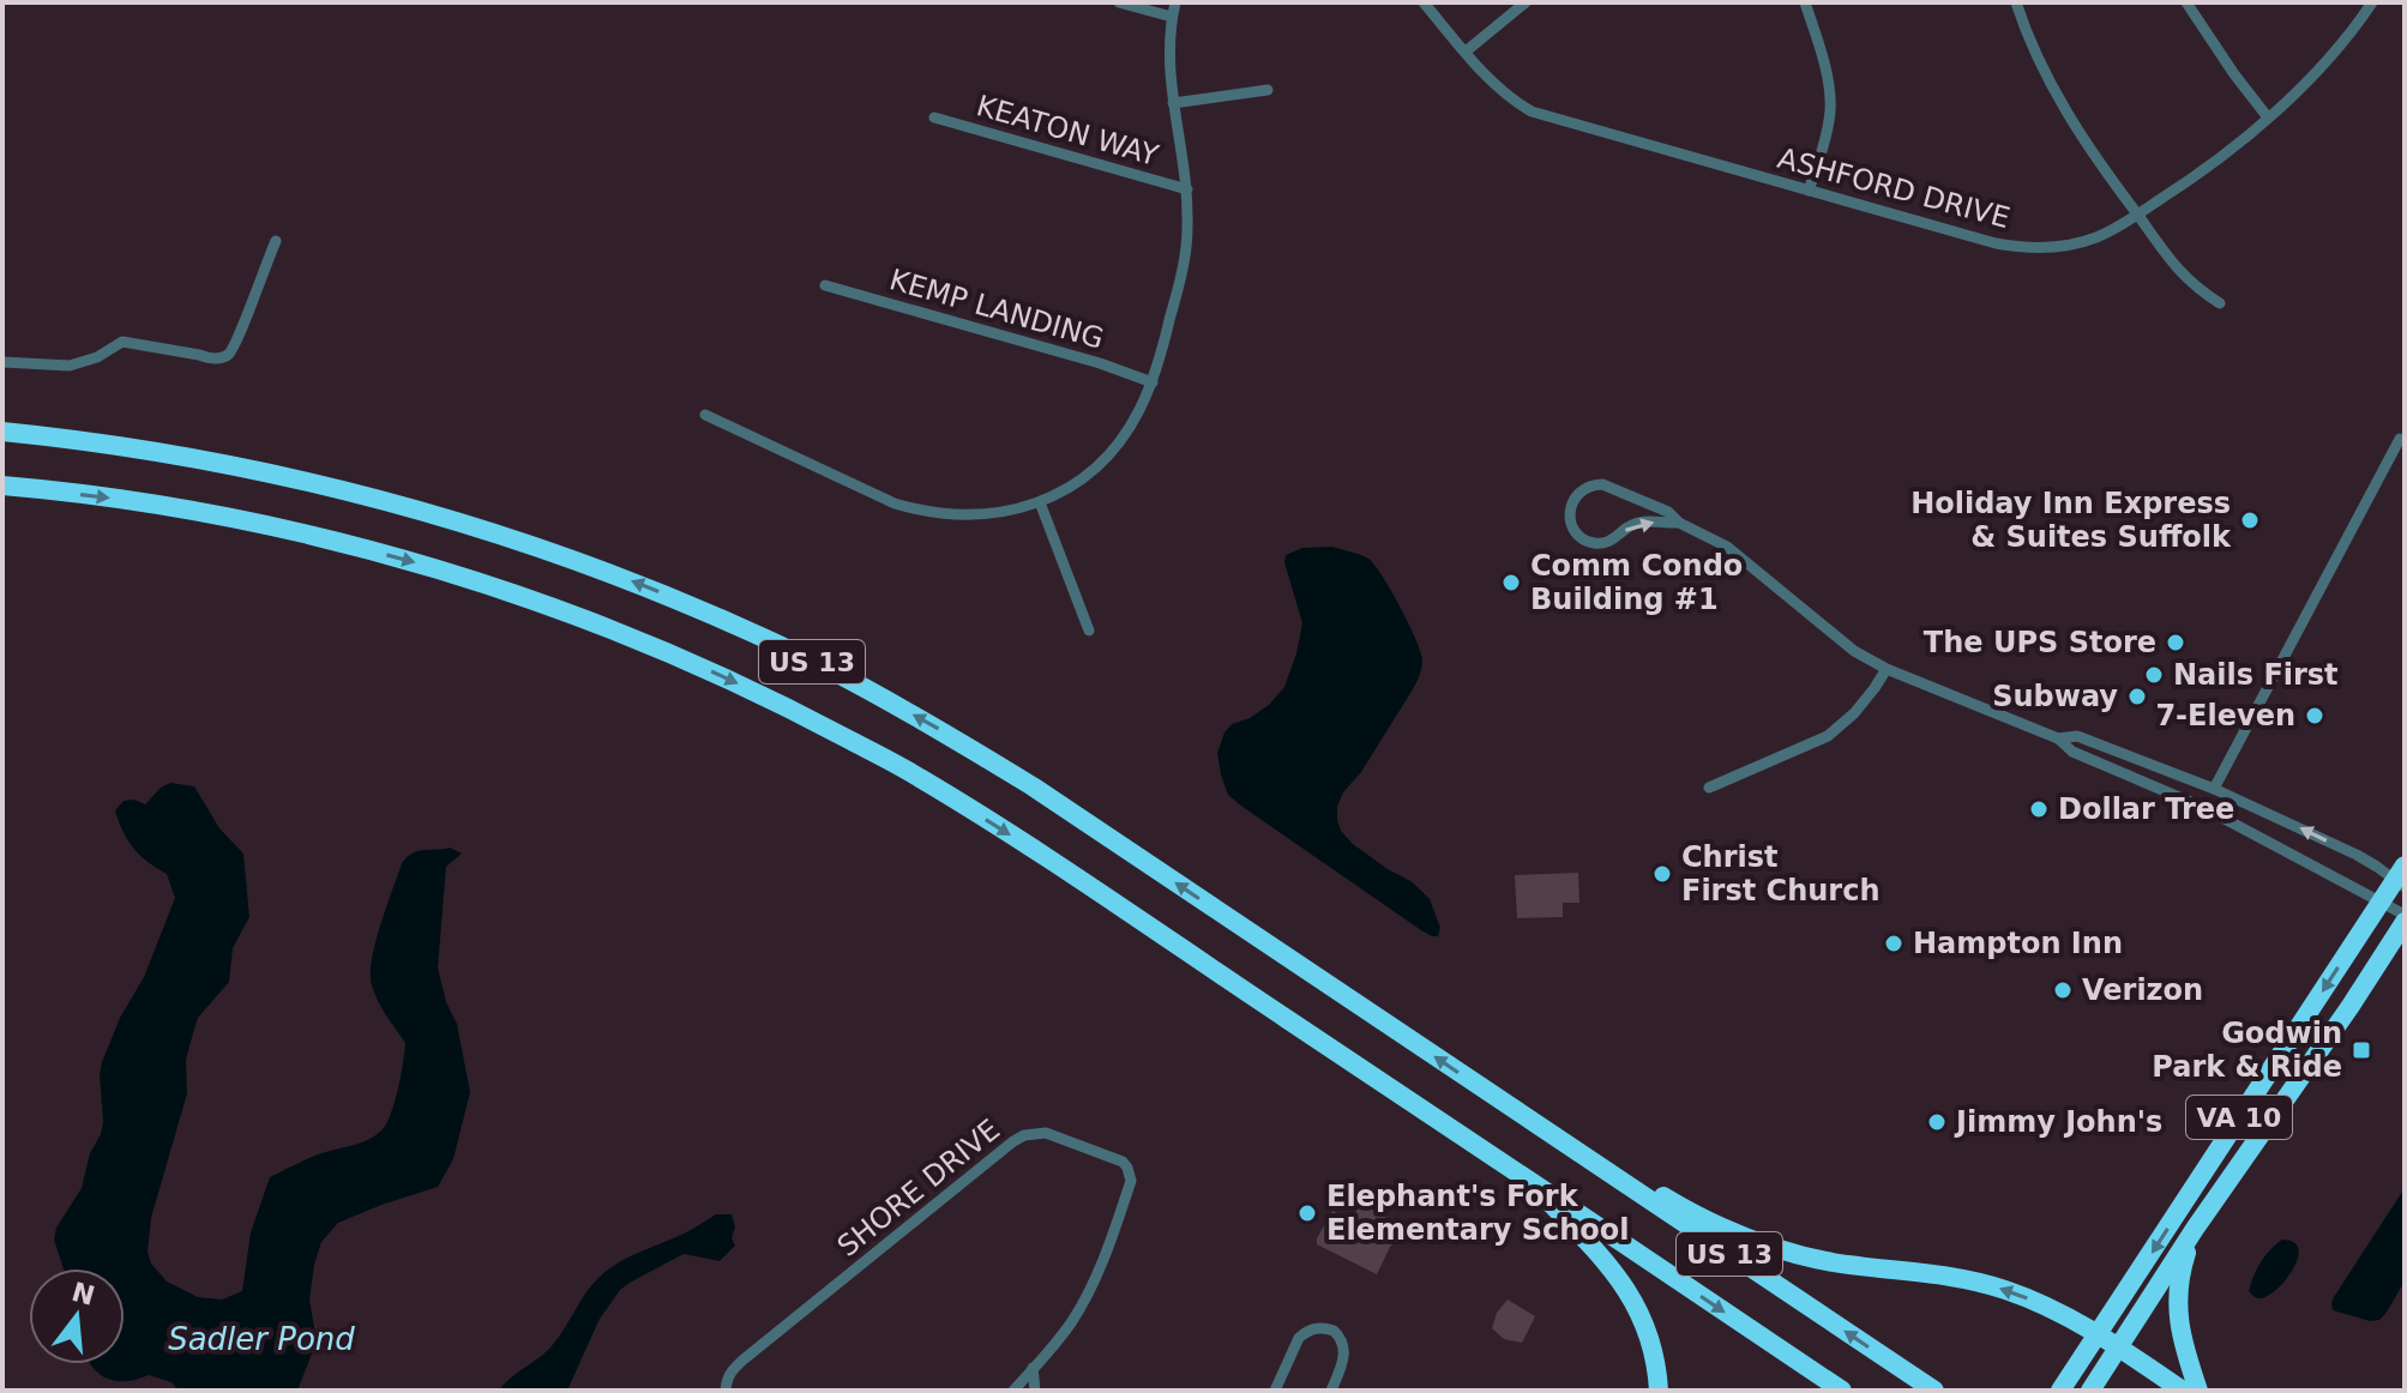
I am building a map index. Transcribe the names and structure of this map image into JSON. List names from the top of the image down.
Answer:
{
  "streets": {
    "highway": ["US 13", "VA 10"],
    "street": [
      "KEATON WAY",
      "ASHFORD DRIVE",
      "KEMP LANDING",
      "SHORE DRIVE"
    ]
  },
  "water": ["Sadler Pond"],
  "places": {
    "other": [
      "Holiday Inn Express & Suites Suffolk",
      "Comm Condo Building #1",
      "The UPS Store",
      "Nails First",
      "Subway",
      "7-Eleven",
      "Dollar Tree",
      "Christ First Church",
      "Hampton Inn",
      "Verizon",
      "Jimmy John's",
      "Elephant's Fork Elementary School"
    ],
    "transit": ["Godwin Park & Ride"]
  },
  "north": "top"
}
